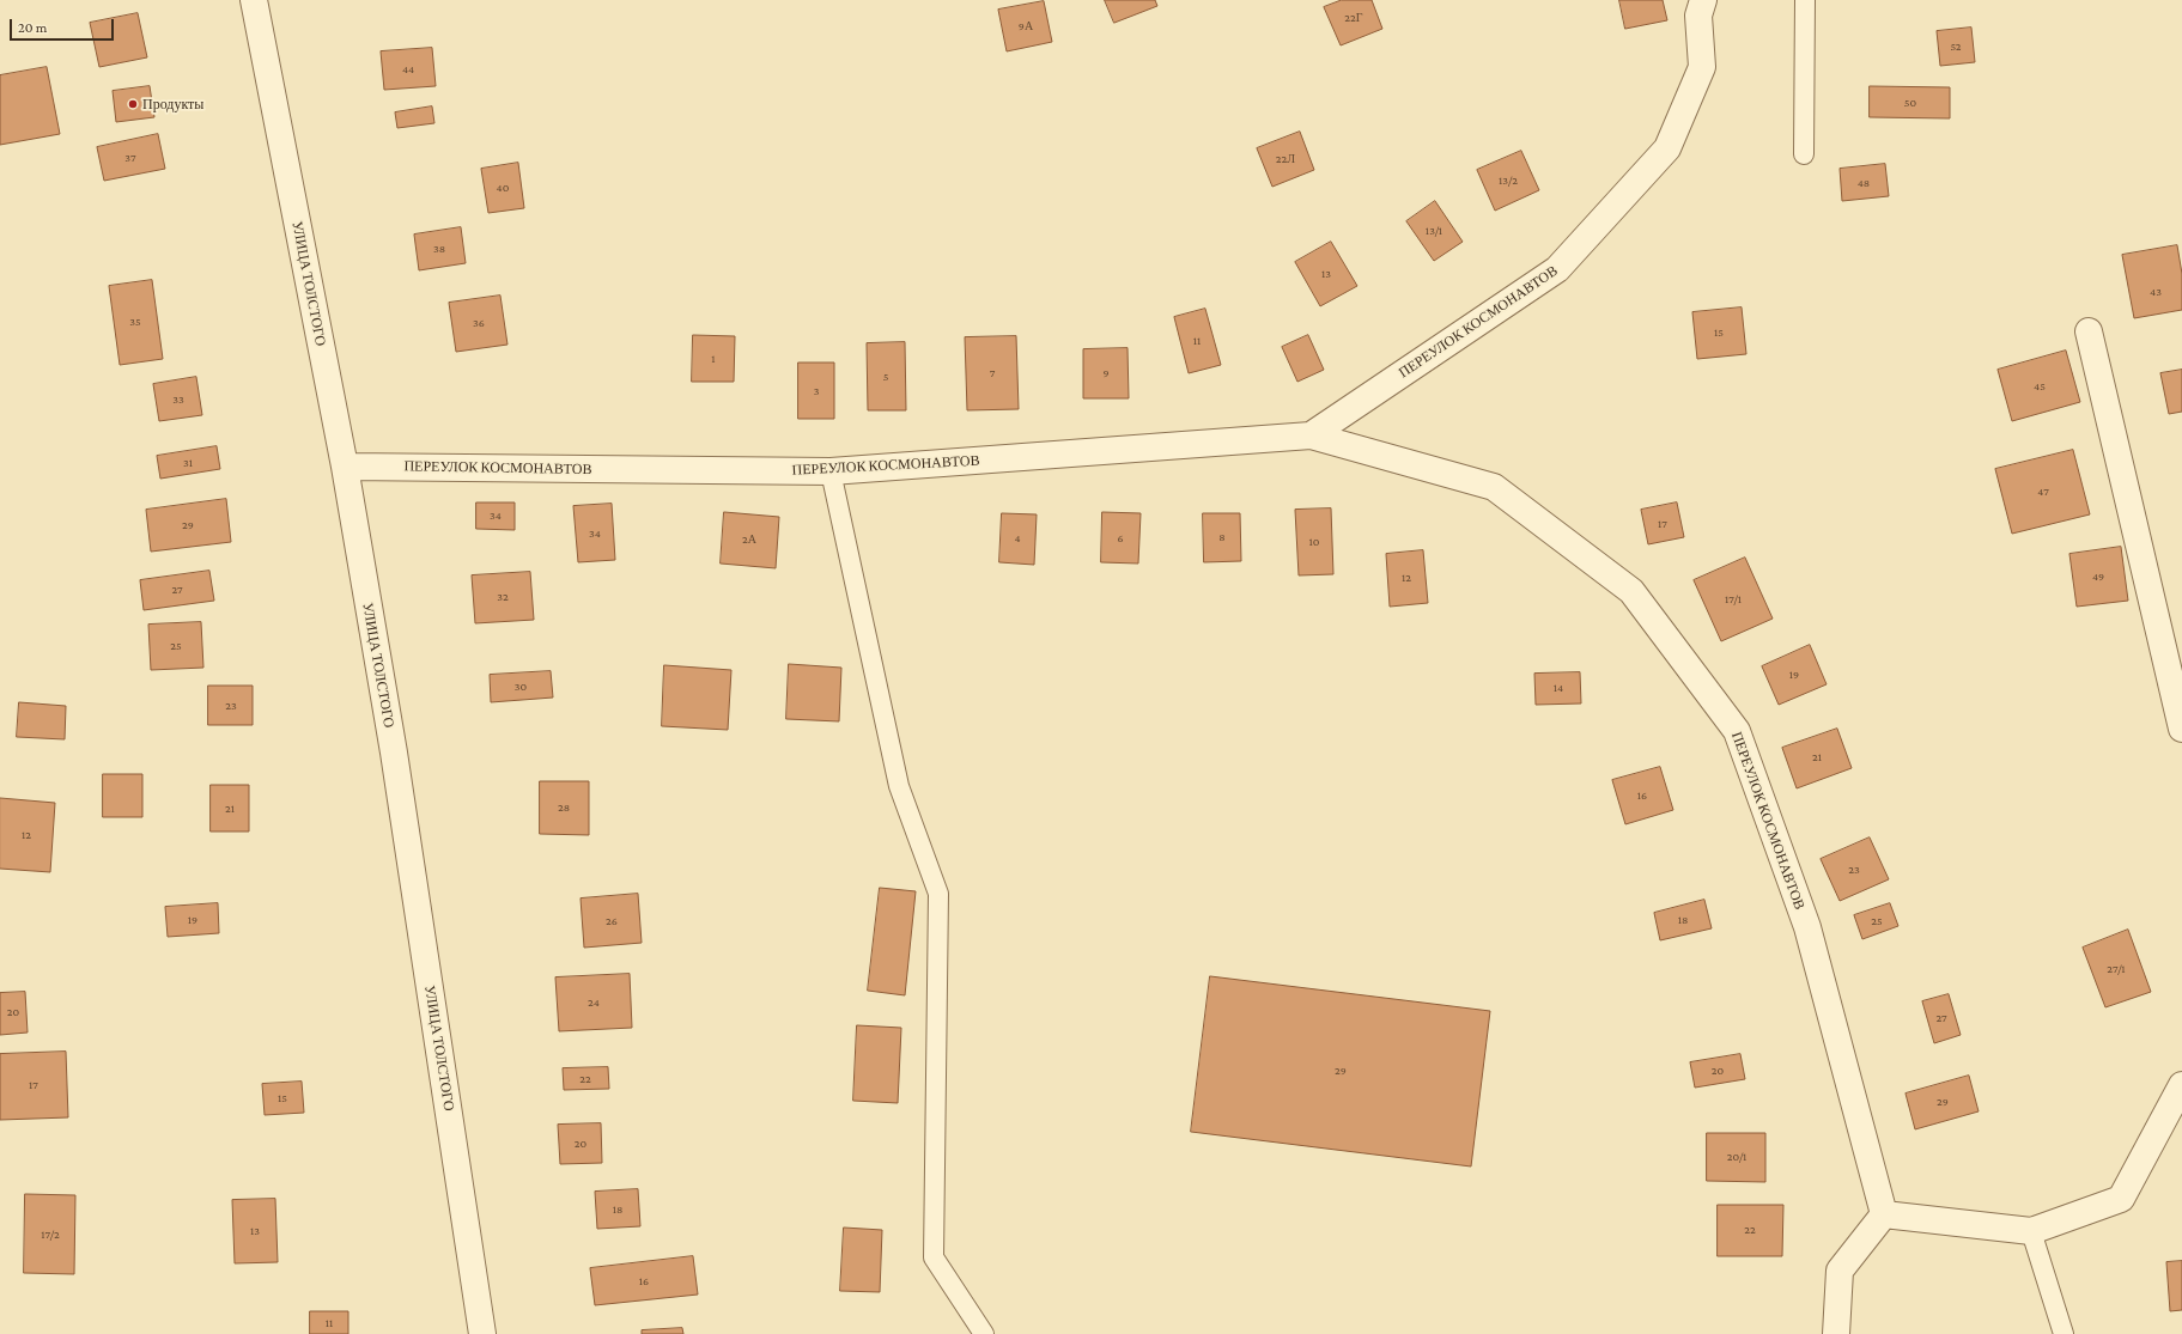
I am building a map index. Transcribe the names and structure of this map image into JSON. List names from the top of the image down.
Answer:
{
  "streets": {
    "street": ["УЛИЦА ТОЛСТОГО", "ПЕРЕУЛОК КОСМОНАВТОВ"]
  },
  "crossings": [
    ["УЛИЦА ТОЛСТОГО", "ПЕРЕУЛОК КОСМОНАВТОВ"]
  ],
  "places": ["Продукты"],
  "house_numbers": [
    "22Г",
    "9А",
    "52",
    "44",
    "50",
    "37",
    "22Л",
    "13/2",
    "48",
    "40",
    "13/1",
    "38",
    "13",
    "43",
    "35",
    "36",
    "15",
    "11",
    "1",
    "7",
    "9",
    "5",
    "45",
    "3",
    "33",
    "31",
    "47",
    "34",
    "17",
    "29",
    "34",
    "8",
    "4",
    "6",
    "2А",
    "10",
    "49",
    "12",
    "27",
    "32",
    "17/1",
    "25",
    "19",
    "30",
    "14",
    "23",
    "21",
    "16",
    "28",
    "21",
    "12",
    "23",
    "19",
    "18",
    "26",
    "25",
    "27/1",
    "24",
    "20",
    "27",
    "29",
    "20",
    "22",
    "17",
    "15",
    "29",
    "20",
    "20/1",
    "18",
    "22",
    "13",
    "17/2",
    "16",
    "11"
  ],
  "scale_bar": "20 m"
}
